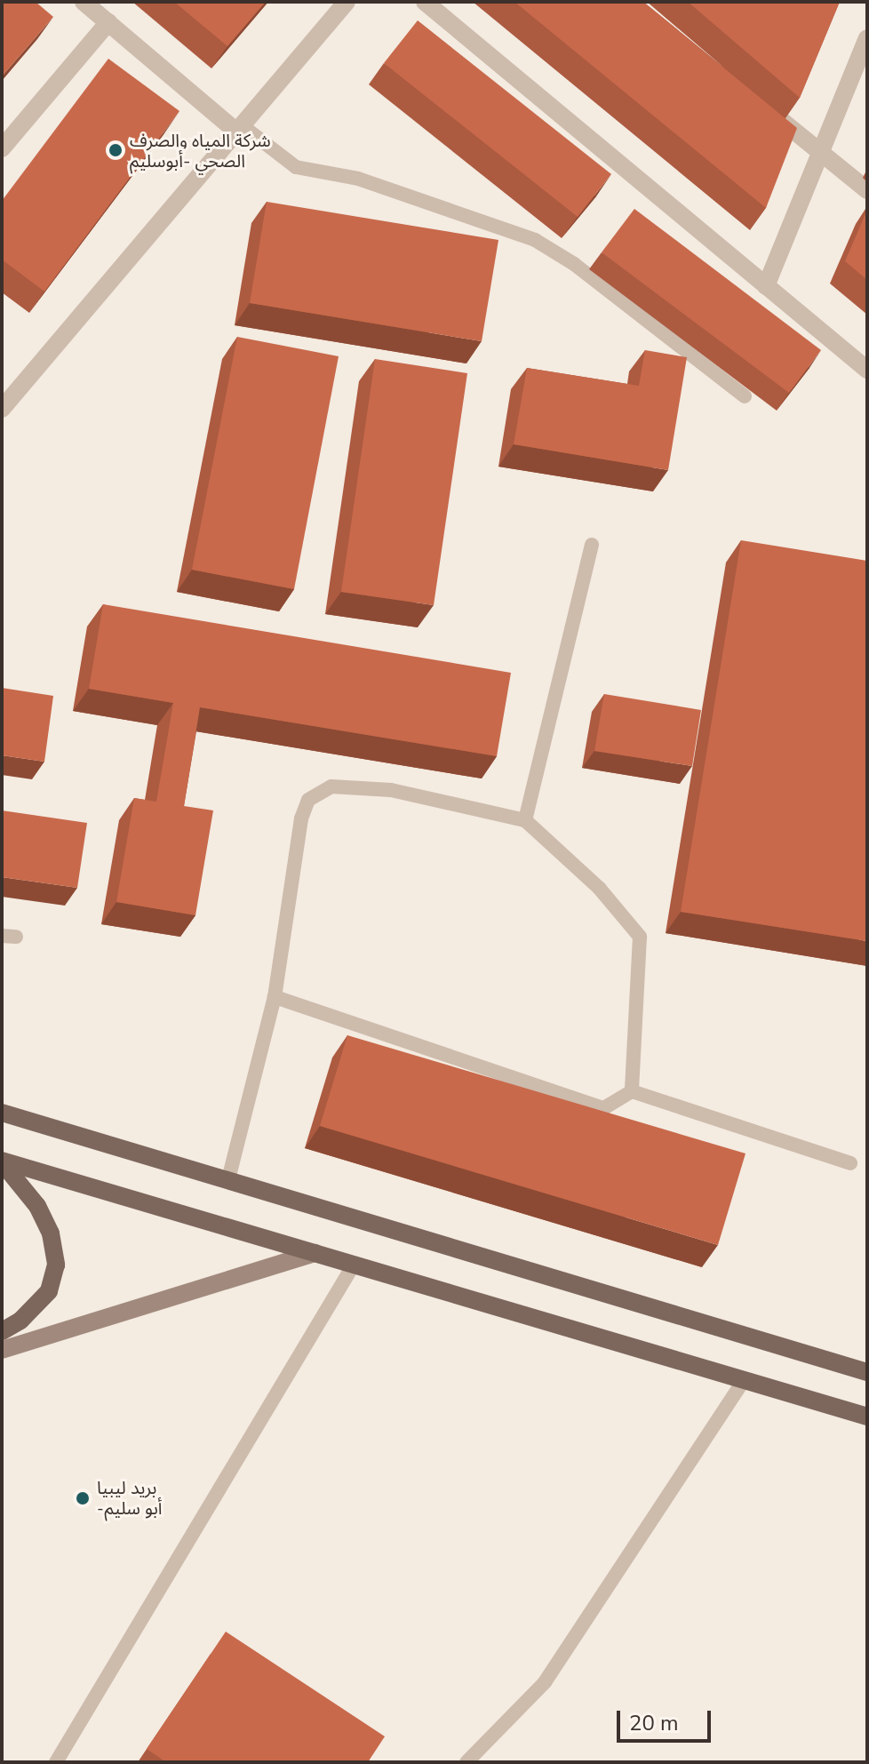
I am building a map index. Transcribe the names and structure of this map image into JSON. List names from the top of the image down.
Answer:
{
  "places": ["شركة المياه والصرف الصحي -أبوسليم", "بريد ليبيا -أبو سليم"],
  "scale_bar": "20 m"
}
